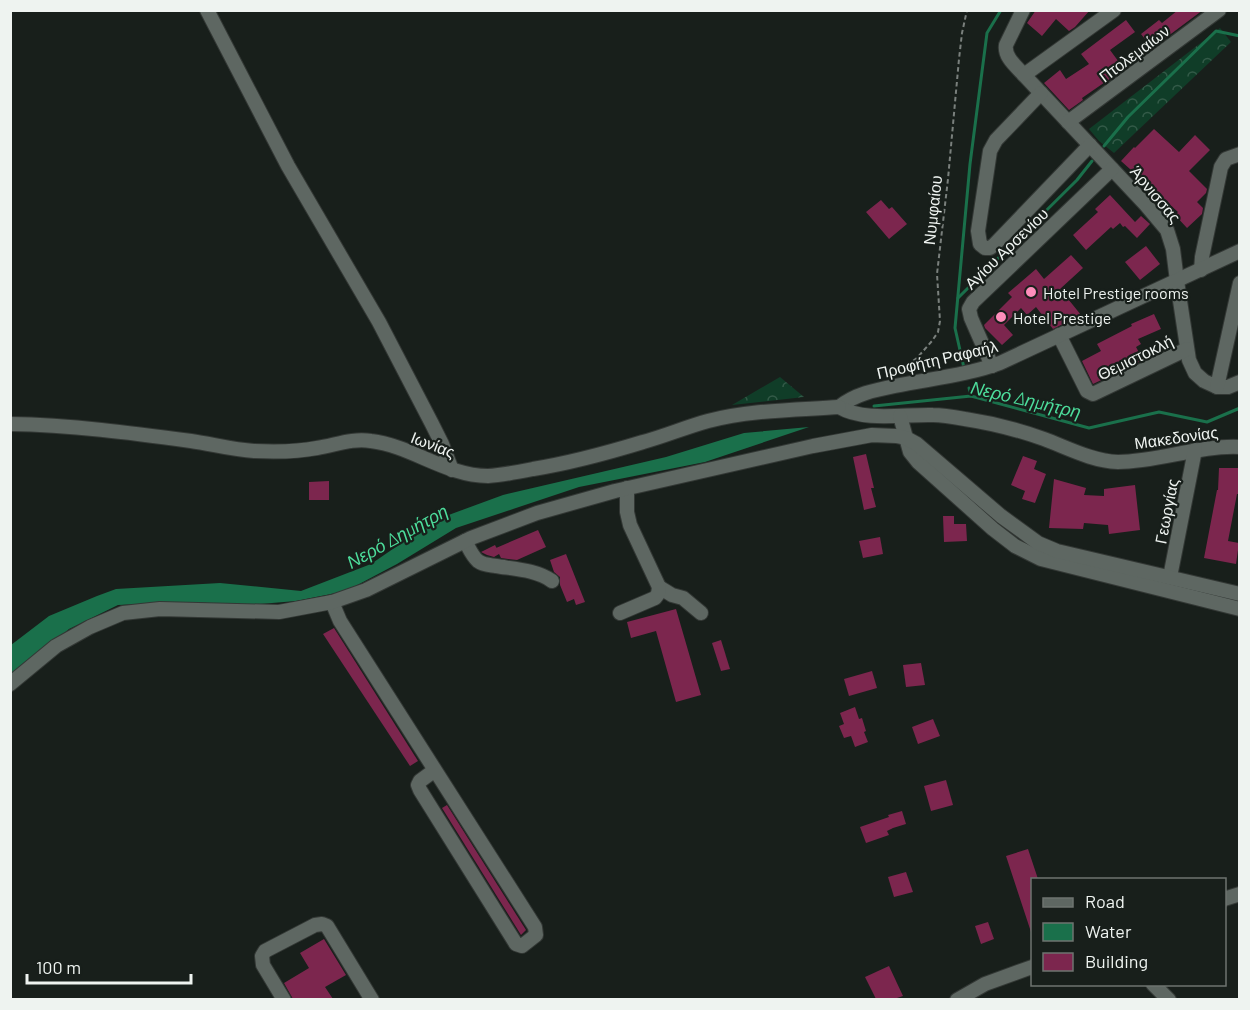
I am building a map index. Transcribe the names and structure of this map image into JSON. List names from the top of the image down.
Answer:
{
  "streets": {
    "street": [
      "Πτολεμαίων",
      "Άρνισσας",
      "Αγίου Αρσενίου",
      "Θεμιστοκλή",
      "Προφήτη Ραφαήλ",
      "Μακεδονίας",
      "Ιωνίας",
      "Γεωργίας"
    ],
    "path": ["Νυμφαίου"]
  },
  "crossings": [
    ["Πτολεμαίων", "Άρνισσας"],
    ["Άρνισσας", "Αγίου Αρσενίου"],
    ["Άρνισσας", "Θεμιστοκλή"],
    ["Άρνισσας", "Προφήτη Ραφαήλ"],
    ["Νυμφαίου", "Προφήτη Ραφαήλ"],
    ["Αγίου Αρσενίου", "Προφήτη Ραφαήλ"],
    ["Θεμιστοκλή", "Προφήτη Ραφαήλ"],
    ["Προφήτη Ραφαήλ", "Μακεδονίας"],
    ["Προφήτη Ραφαήλ", "Ιωνίας"],
    ["Μακεδονίας", "Ιωνίας"],
    ["Μακεδονίας", "Γεωργίας"]
  ],
  "water": ["Νερό Δημήτρη"],
  "places": ["Hotel Prestige rooms", "Hotel Prestige"],
  "legend": ["Road", "Water", "Building"],
  "scale_bar": "100 m"
}
